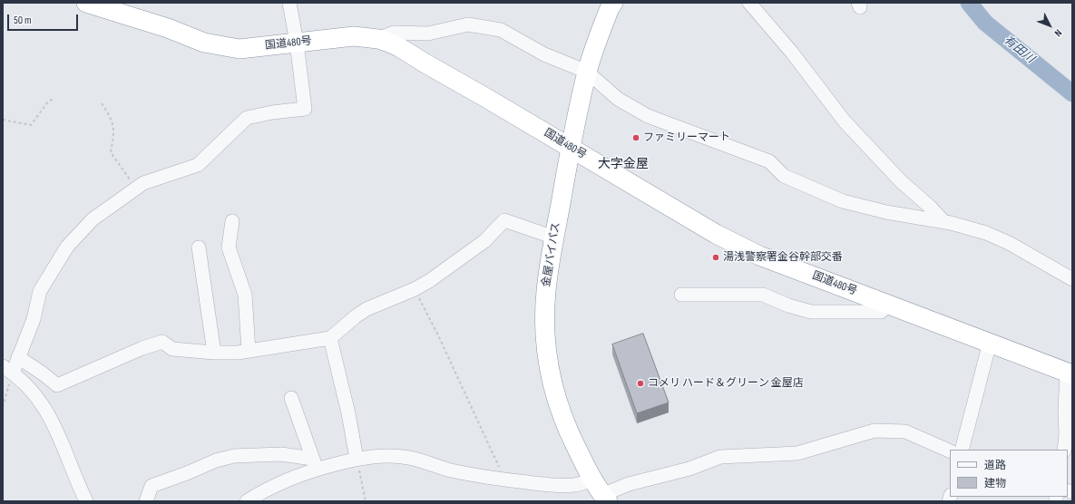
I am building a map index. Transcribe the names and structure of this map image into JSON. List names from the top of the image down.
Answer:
{
  "streets": {
    "highway": ["国道480号", "金屋バイパス"]
  },
  "crossings": [
    ["国道480号", "金屋バイパス"]
  ],
  "districts": ["大字金屋"],
  "water": ["有田川"],
  "places": ["ファミリーマート", "湯浅警察署金谷幹部交番", "コメリ ハード＆グリーン 金屋店"],
  "legend": ["道路", "建物"],
  "scale_bar": "50 m",
  "north": "bottom right"
}
